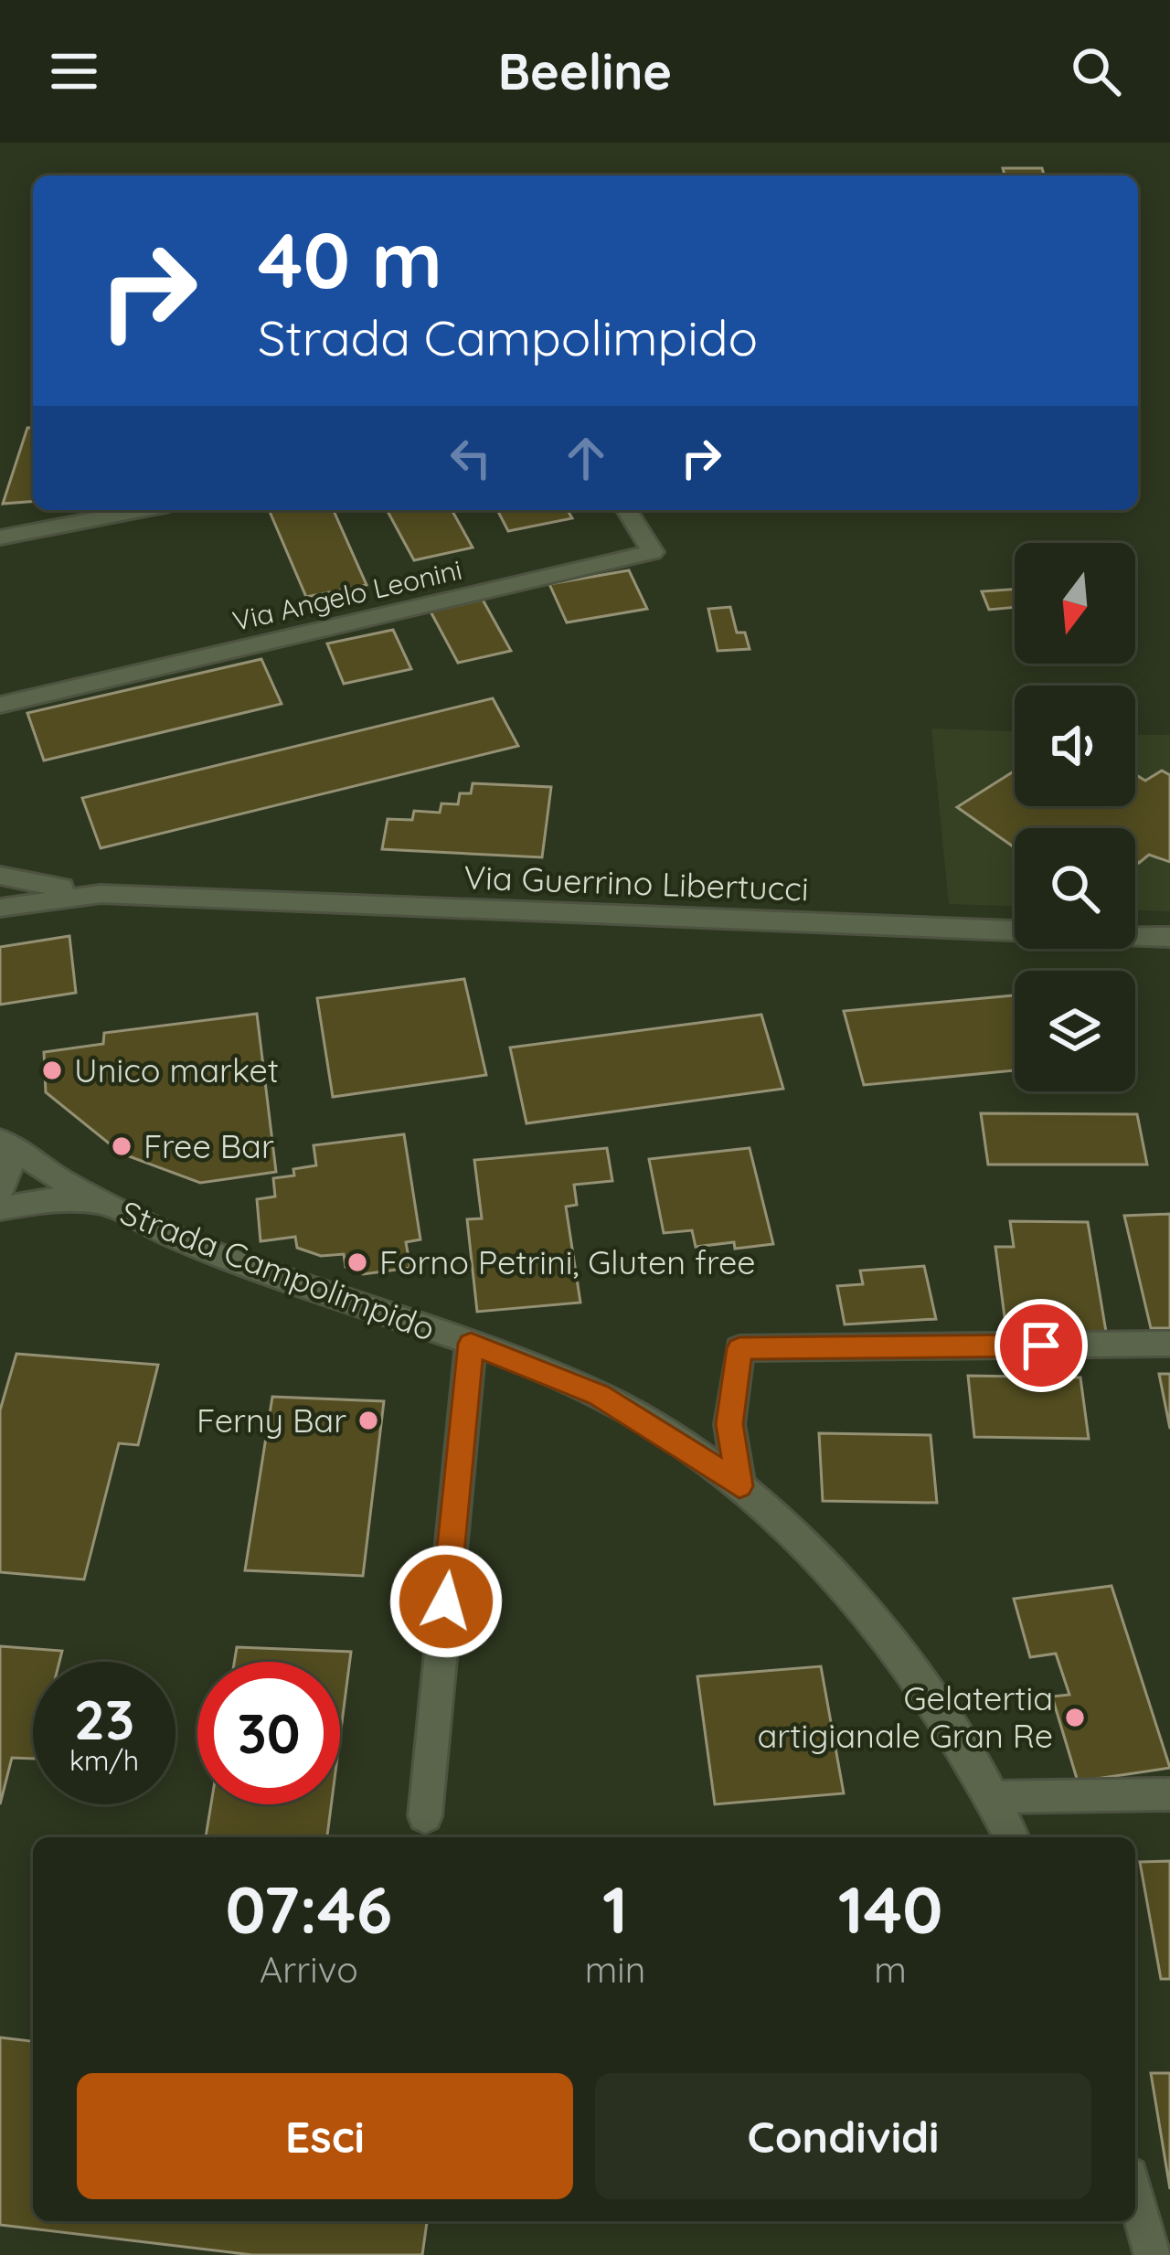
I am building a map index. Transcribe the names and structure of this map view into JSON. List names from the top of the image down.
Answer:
{
  "streets": {
    "street": ["Via Angelo Leonini", "Via Guerrino Libertucci", "Strada Campolimpido"]
  },
  "places": [
    "Unico market",
    "Free Bar",
    "Forno Petrini, Gluten free",
    "Ferny Bar",
    "Gelatertia artigianale Gran Re"
  ],
  "north": "bottom",
  "page": {
    "header": "Beeline",
    "turn": ["40 m", "Strada Campolimpido"],
    "speed": "23 km/h",
    "limit": "30",
    "eta": [
      "07:46",
      "Arrivo",
      "1",
      "min",
      "140",
      "m"
    ],
    "buttons": ["Esci", "Condividi"]
  }
}
